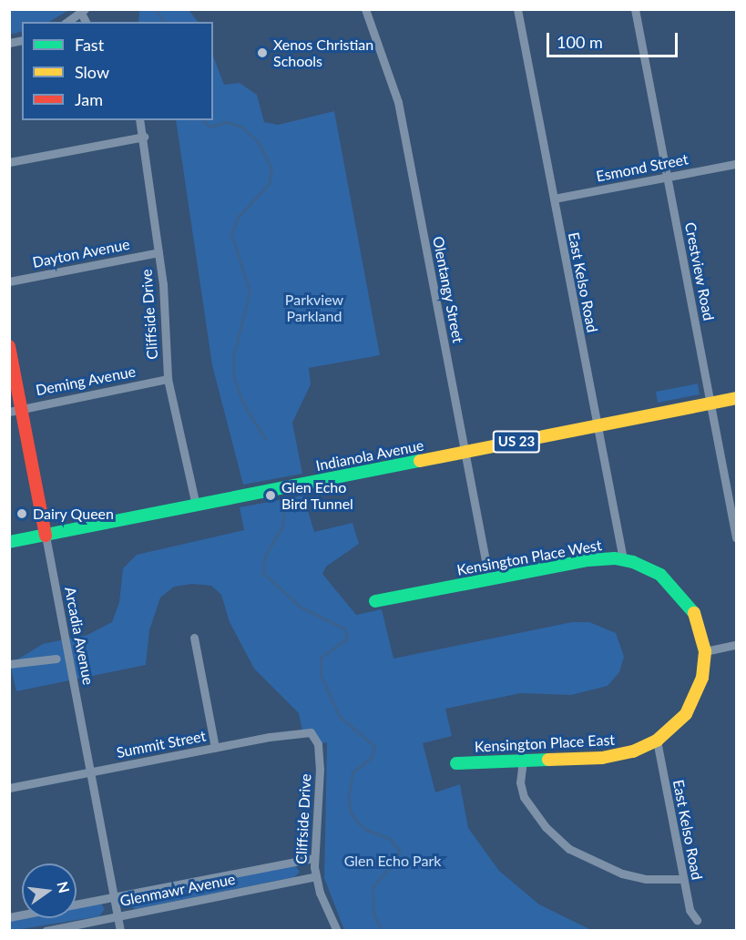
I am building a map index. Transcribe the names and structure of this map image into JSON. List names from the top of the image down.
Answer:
{
  "streets": {
    "street": [
      "Esmond Street",
      "Dayton Avenue",
      "Crestview Road",
      "East Kelso Road",
      "Olentangy Street",
      "Cliffside Drive",
      "Deming Avenue",
      "US 23",
      "Indianola Avenue",
      "Kensington Place West",
      "Arcadia Avenue",
      "Kensington Place East",
      "Summit Street",
      "Glenmawr Avenue"
    ]
  },
  "crossings": [
    ["Esmond Street", "Crestview Road"],
    ["Esmond Street", "East Kelso Road"],
    ["Dayton Avenue", "Cliffside Drive"],
    ["Crestview Road", "Indianola Avenue"],
    ["East Kelso Road", "Indianola Avenue"],
    ["East Kelso Road", "Kensington Place West"],
    ["East Kelso Road", "Kensington Place East"],
    ["Olentangy Street", "Indianola Avenue"],
    ["Olentangy Street", "Kensington Place West"],
    ["Cliffside Drive", "Deming Avenue"],
    ["Cliffside Drive", "Indianola Avenue"],
    ["Cliffside Drive", "Summit Street"],
    ["Cliffside Drive", "Glenmawr Avenue"],
    ["Deming Avenue", "Arcadia Avenue"],
    ["Indianola Avenue", "Arcadia Avenue"],
    ["Kensington Place West", "Kensington Place East"],
    ["Arcadia Avenue", "Summit Street"],
    ["Arcadia Avenue", "Glenmawr Avenue"]
  ],
  "parks": ["Parkview Parkland", "Glen Echo Park"],
  "places": ["Xenos Christian Schools", "Glen Echo Bird Tunnel", "Dairy Queen"],
  "legend": ["Fast", "Slow", "Jam"],
  "scale_bar": "100 m",
  "north": "right"
}
